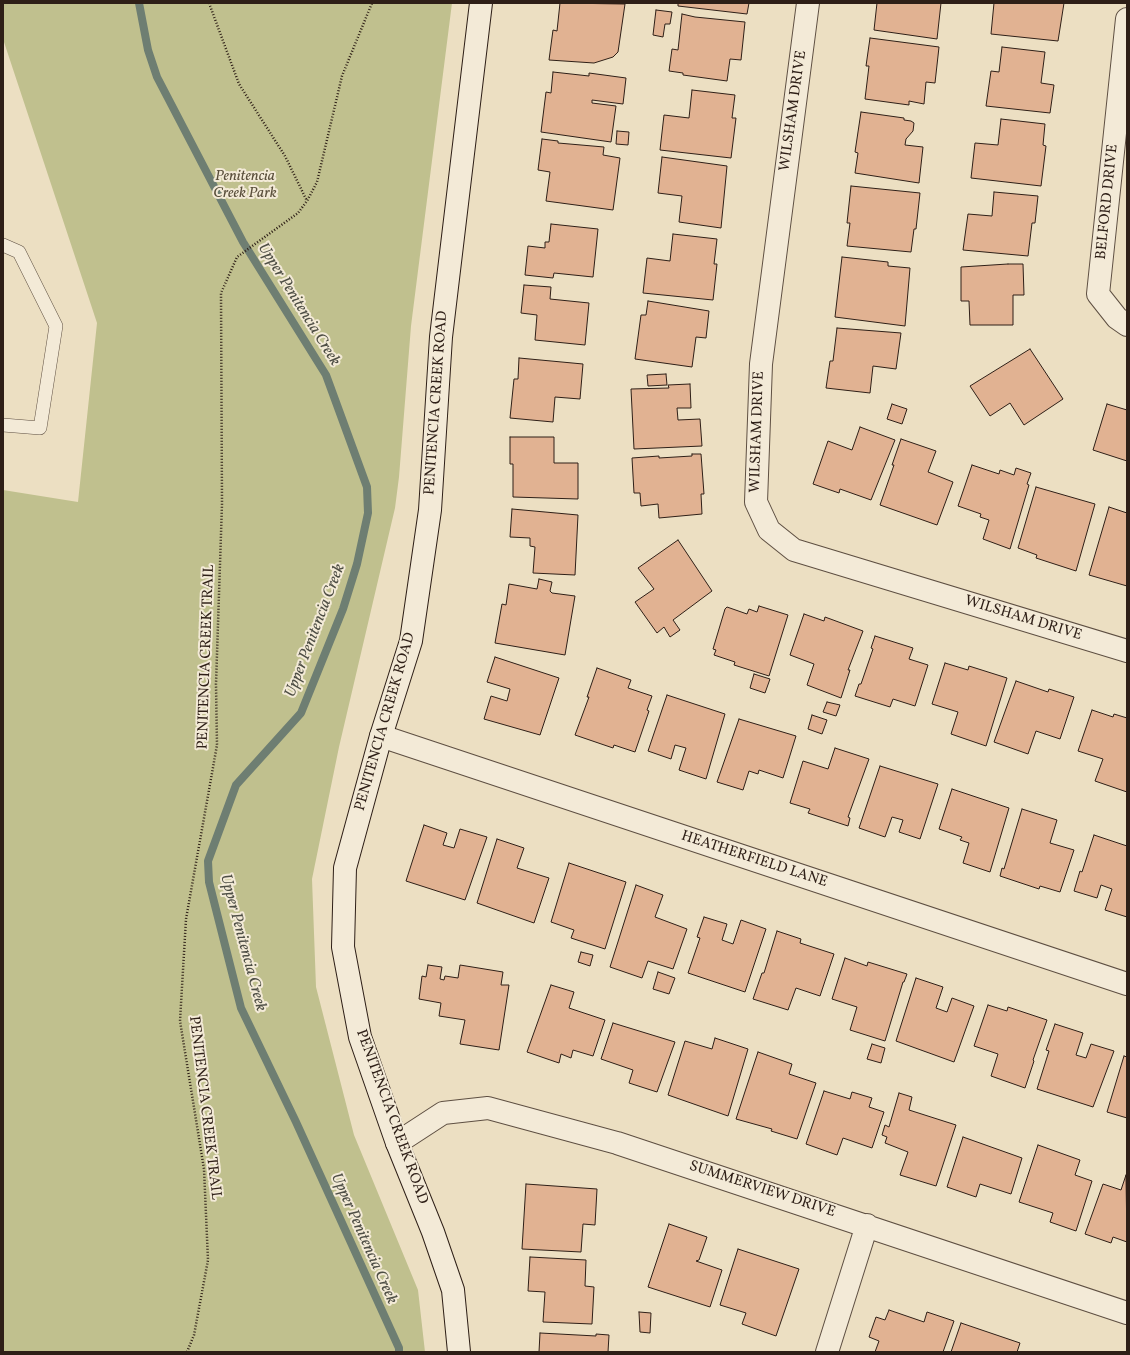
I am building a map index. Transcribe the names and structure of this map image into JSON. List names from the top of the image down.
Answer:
{
  "streets": {
    "street": [
      "WILSHAM DRIVE",
      "BELFORD DRIVE",
      "PENITENCIA CREEK ROAD",
      "HEATHERFIELD LANE",
      "SUMMERVIEW DRIVE"
    ],
    "path": ["PENITENCIA CREEK TRAIL"]
  },
  "crossings": [
    ["PENITENCIA CREEK ROAD", "HEATHERFIELD LANE"],
    ["PENITENCIA CREEK ROAD", "SUMMERVIEW DRIVE"]
  ],
  "water": ["Upper Penitencia Creek"],
  "parks": ["Penitencia Creek Park"]
}
